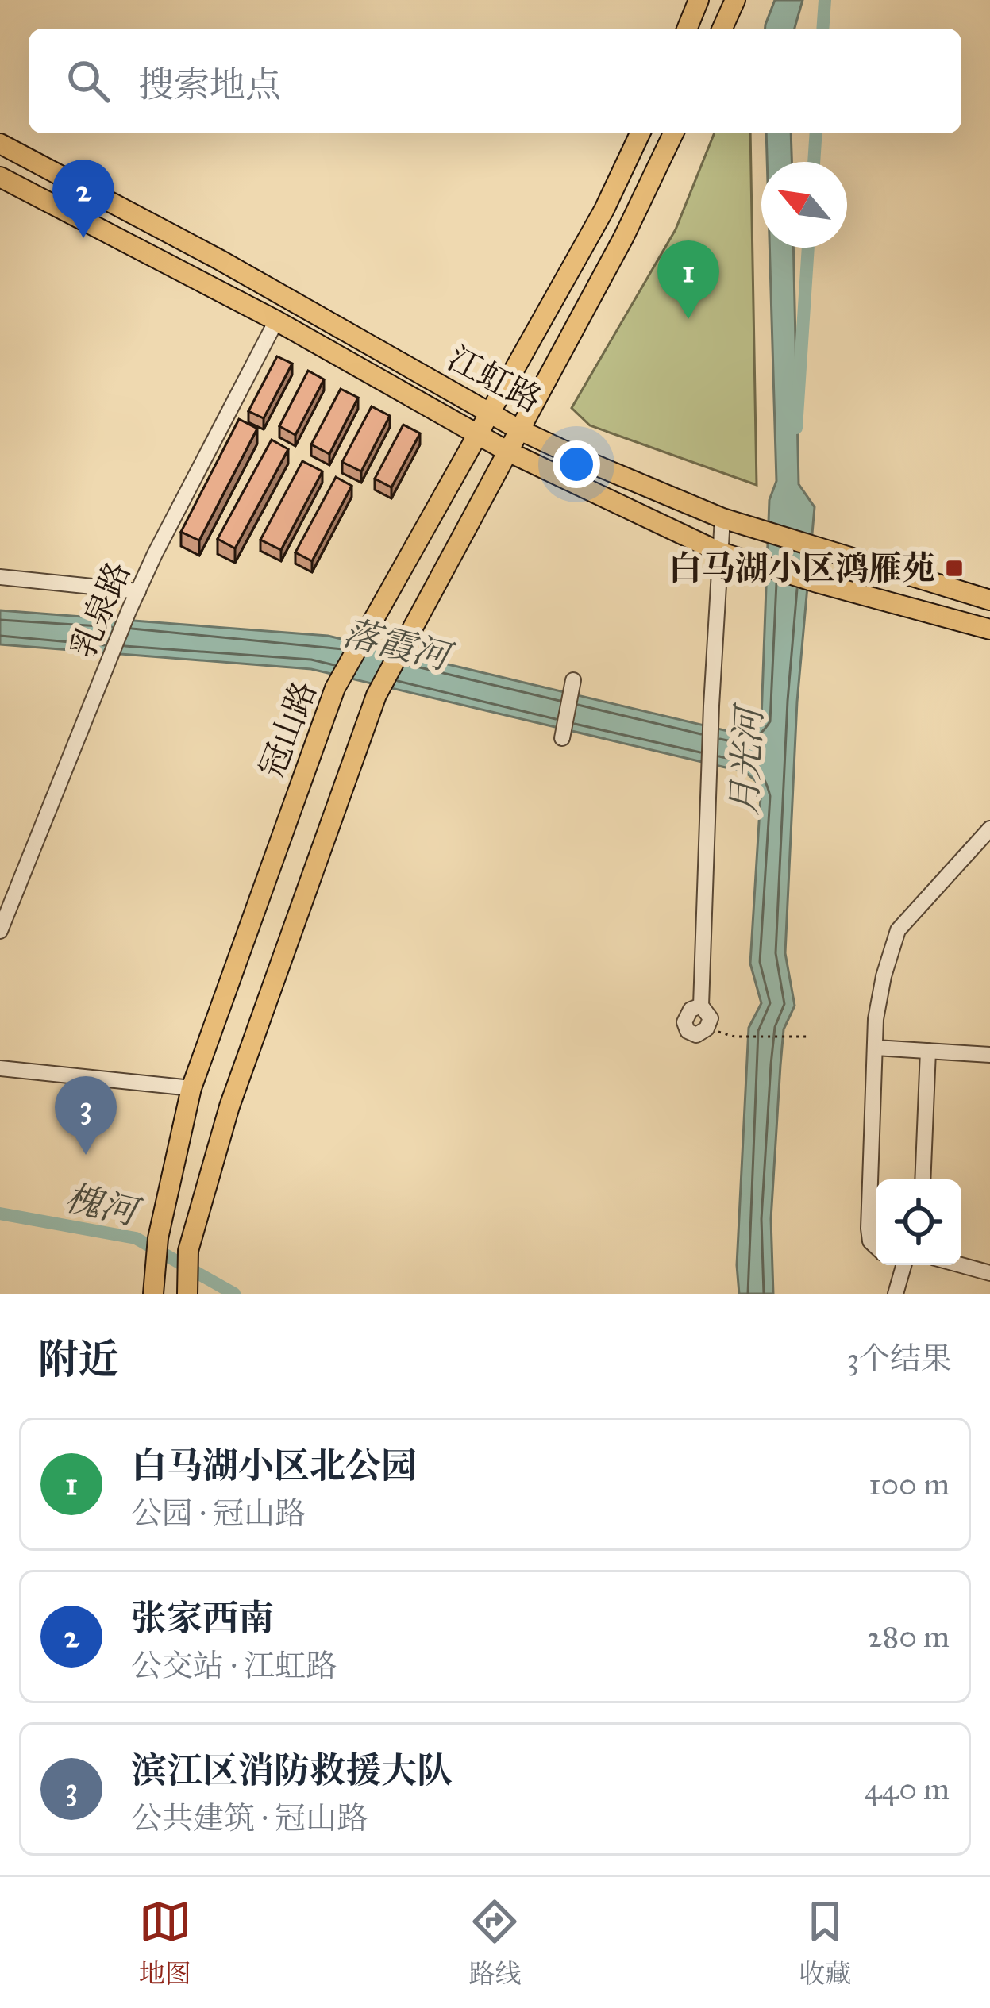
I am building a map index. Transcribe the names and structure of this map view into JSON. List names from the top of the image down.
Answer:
{
  "streets": {
    "main road": ["江虹路", "冠山路"],
    "street": ["乳泉路"]
  },
  "crossings": [
    ["江虹路", "乳泉路"],
    ["江虹路", "冠山路"]
  ],
  "water": ["落霞河", "月光河", "槐河"],
  "places": {
    "transit": ["白马湖小区鸿雁苑"]
  },
  "north": "top left",
  "page": {
    "search": "搜索地点",
    "pins": ["2", "1", "3"],
    "heading": ["附近", "3个结果"],
    "list": [
      {
        "mark": "1",
        "name": "白马湖小区北公园",
        "note": "公园 · 冠山路",
        "value": "100 m"
      },
      {
        "mark": "2",
        "name": "张家西南",
        "note": "公交站 · 江虹路",
        "value": "280 m"
      },
      {
        "mark": "3",
        "name": "滨江区消防救援大队",
        "note": "公共建筑 · 冠山路",
        "value": "440 m"
      }
    ],
    "nav": ["地图", "路线", "收藏"]
  }
}
